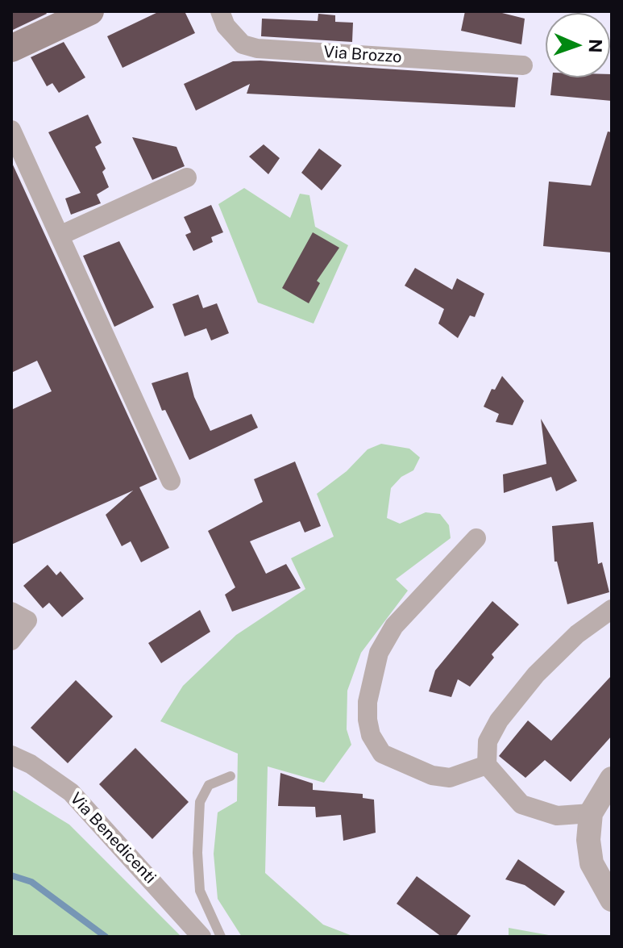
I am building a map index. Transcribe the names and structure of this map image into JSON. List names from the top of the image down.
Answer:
{
  "streets": {
    "street": ["Via Brozzo", "Via Benedicenti"]
  },
  "north": "right"
}
